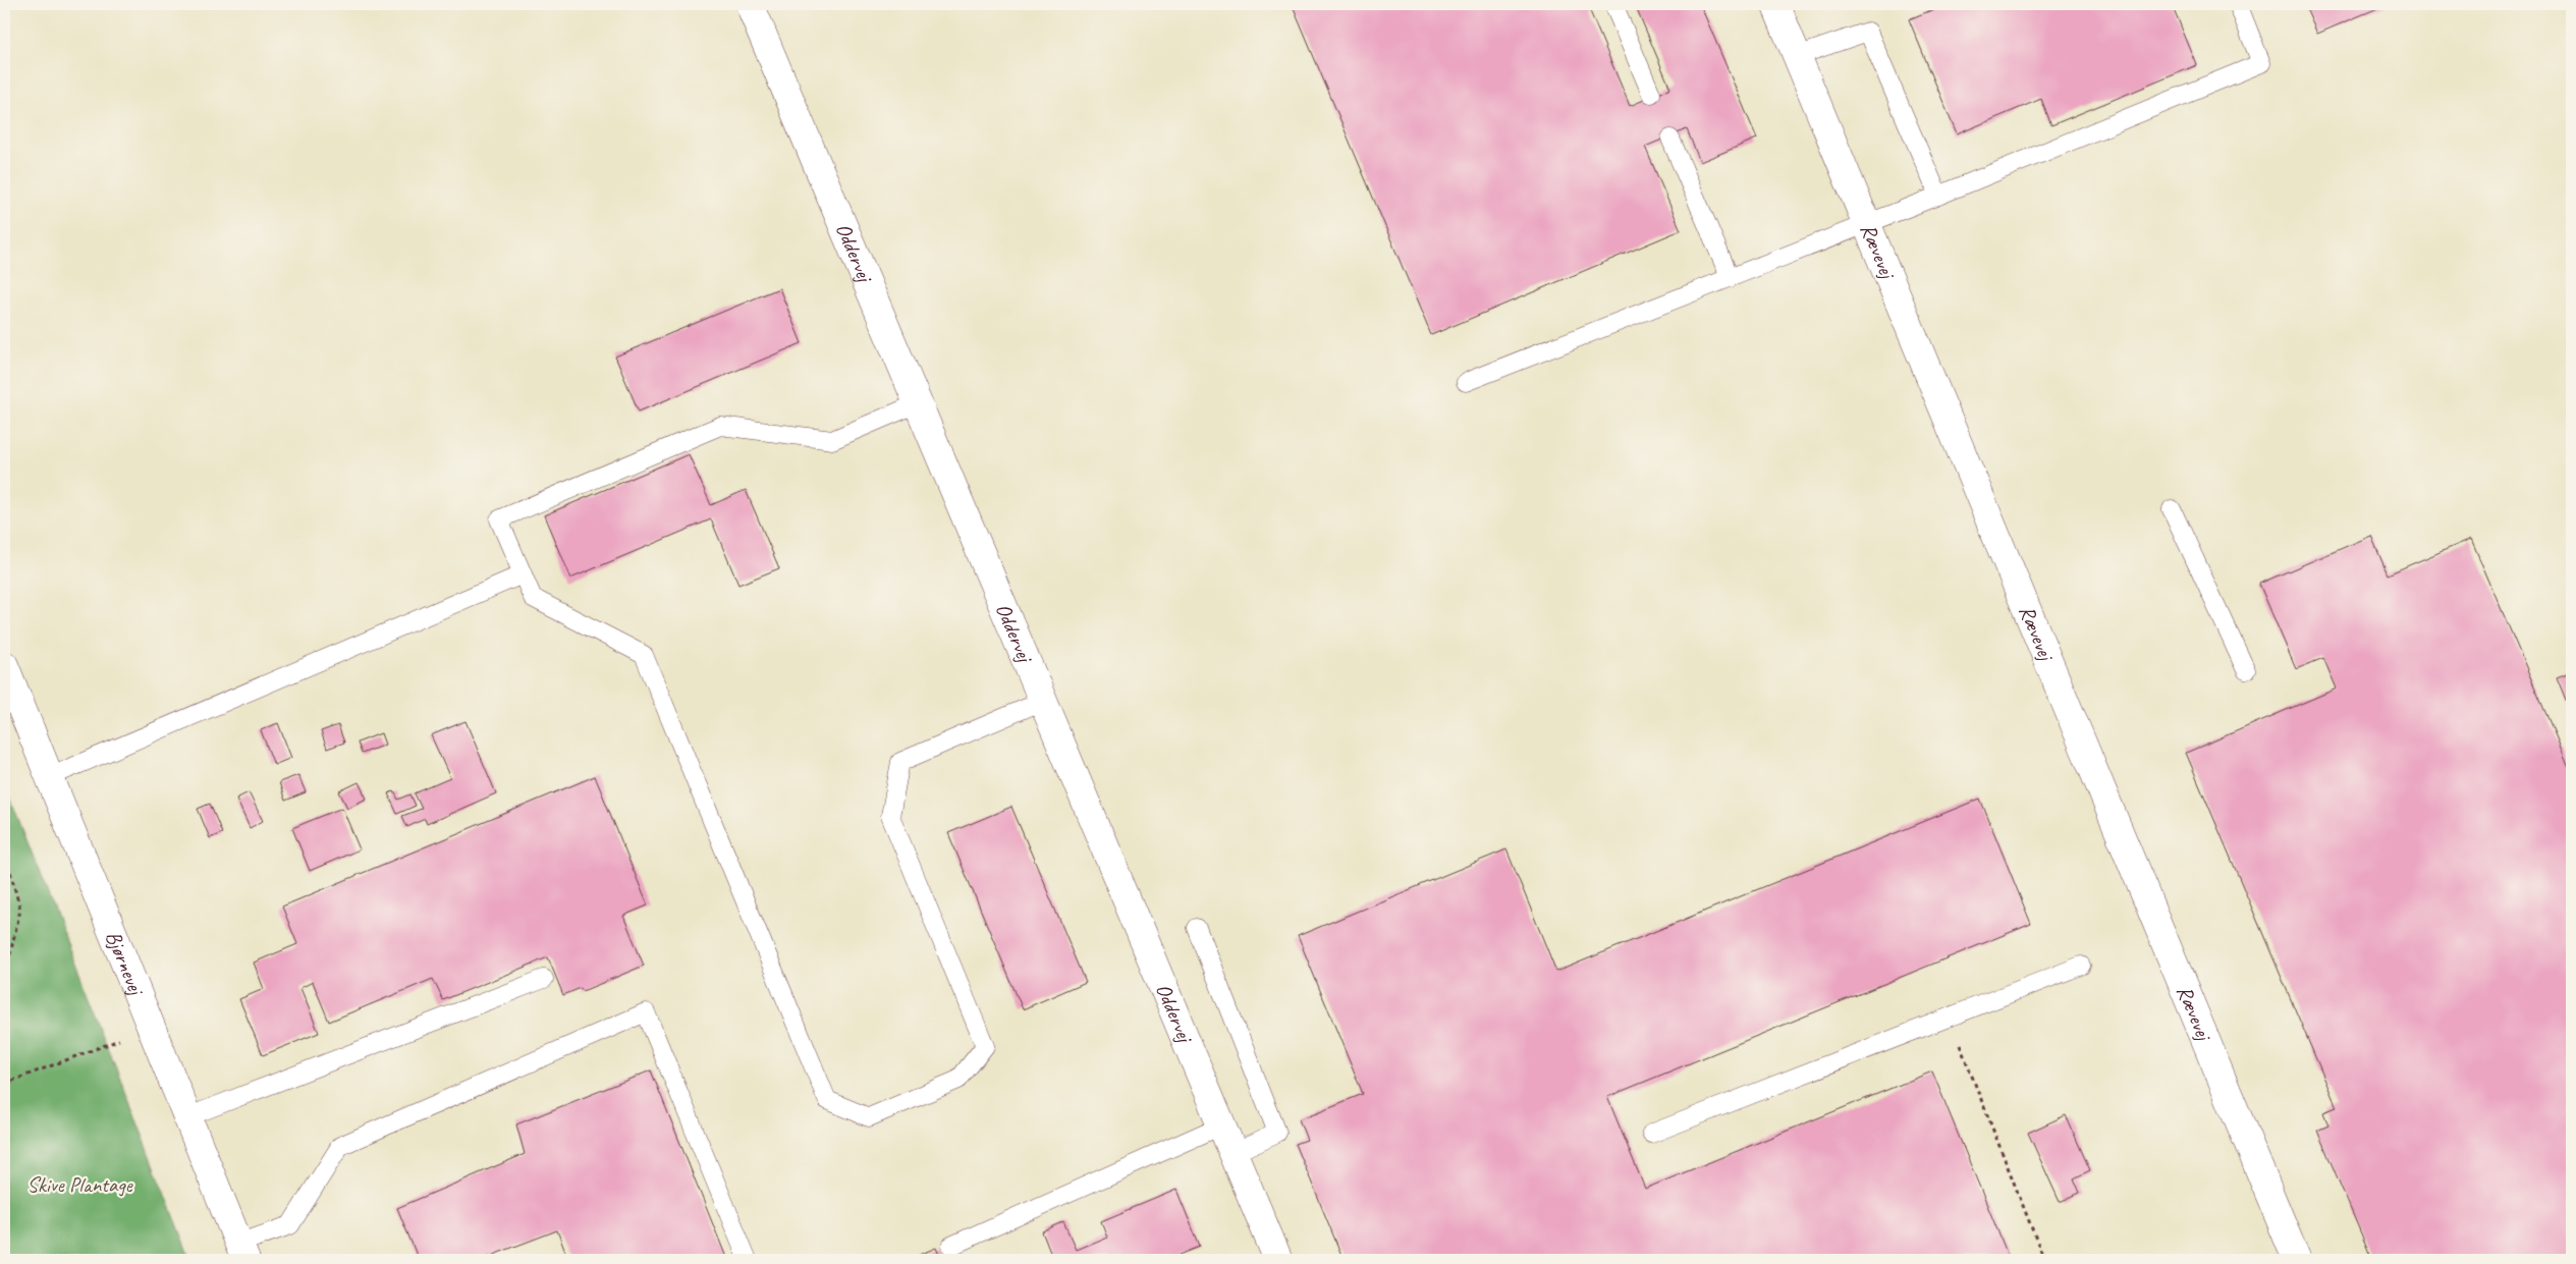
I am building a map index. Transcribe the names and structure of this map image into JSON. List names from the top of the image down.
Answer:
{
  "streets": {
    "street": ["Rævevej", "Oddervej", "Bjørnevej"]
  },
  "parks": ["Skive Plantage"]
}
